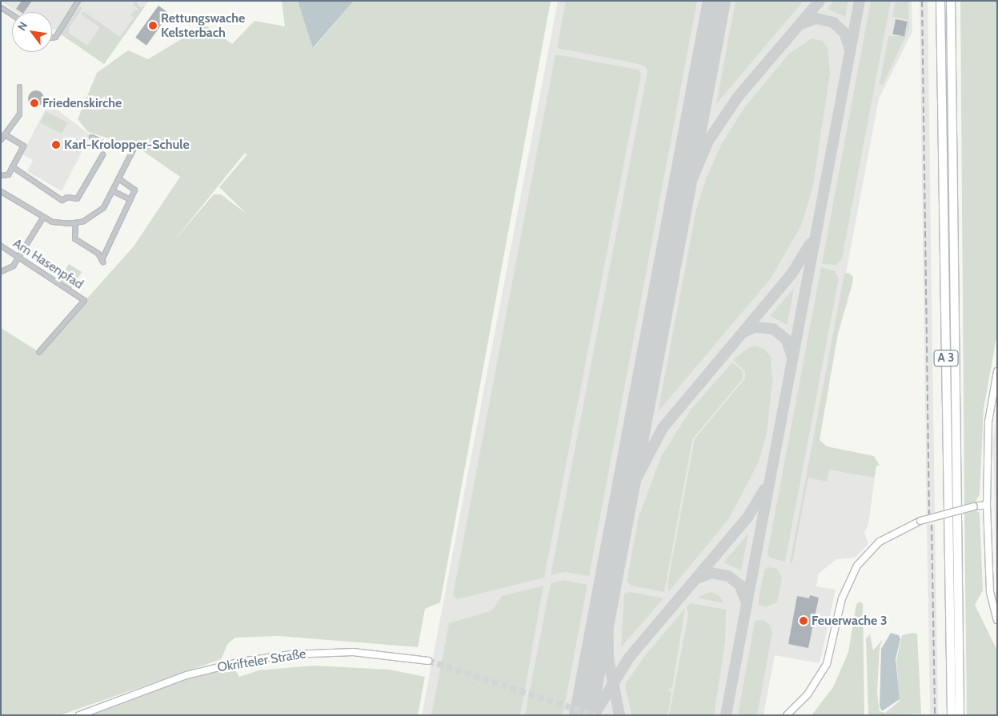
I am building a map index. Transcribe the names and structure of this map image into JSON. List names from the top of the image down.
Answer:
{
  "streets": {
    "highway": ["A 3"],
    "street": ["Am Hasenpfad", "Okrifteler Straße"]
  },
  "places": [
    "Rettungswache Kelsterbach",
    "Friedenskirche",
    "Karl-Krolopper-Schule",
    "Feuerwache 3"
  ],
  "north": "top left"
}
